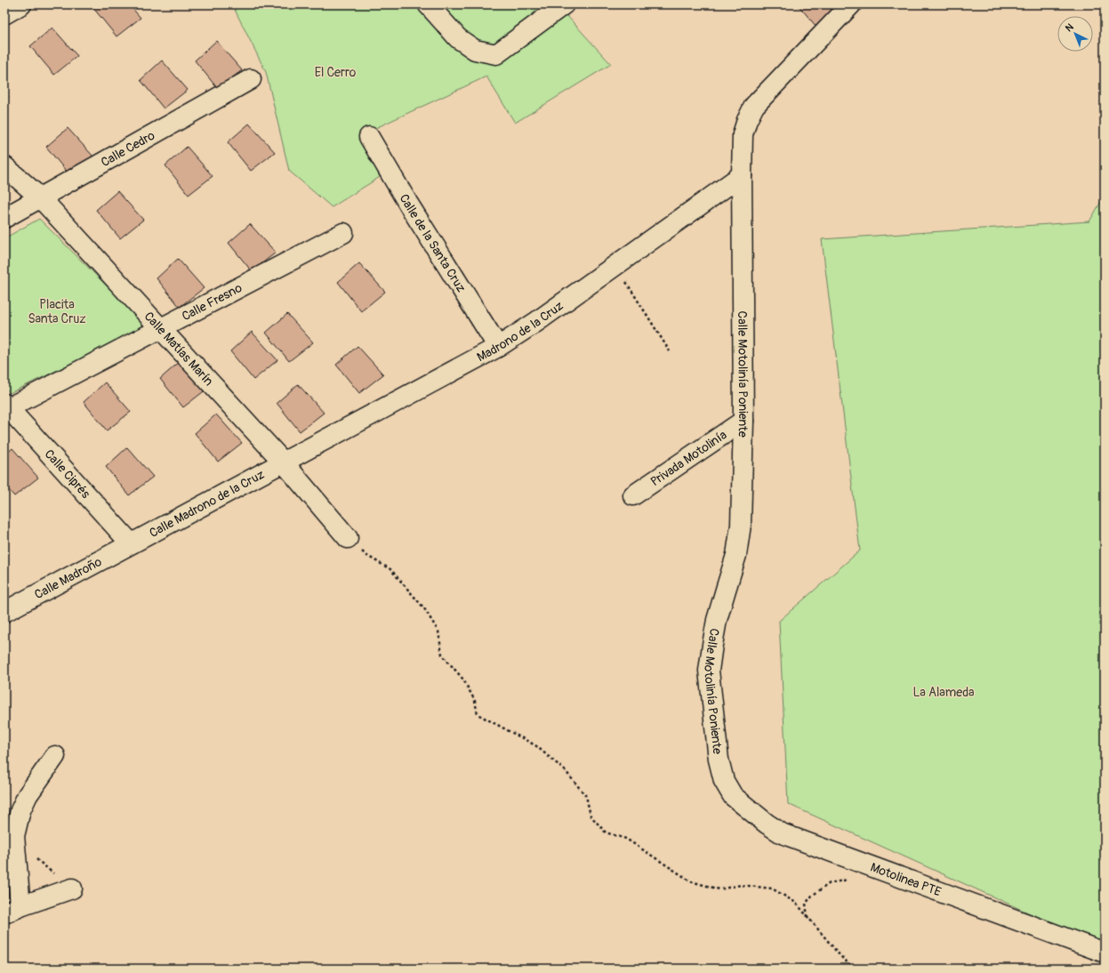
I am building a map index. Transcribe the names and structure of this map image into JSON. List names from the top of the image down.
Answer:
{
  "streets": {
    "street": [
      "Calle Cedro",
      "Calle de la Santa Cruz",
      "Calle Fresno",
      "Madrono de la Cruz",
      "Calle Matías Marín",
      "Calle Motolinía Poniente",
      "Privada Motolinía",
      "Calle Ciprés",
      "Calle Madrono de la Cruz",
      "Calle Madroño",
      "Motolinea PTE"
    ]
  },
  "crossings": [
    ["Calle Cedro", "Calle Matías Marín"],
    ["Calle de la Santa Cruz", "Madrono de la Cruz"],
    ["Calle Fresno", "Calle Matías Marín"],
    ["Calle Fresno", "Calle Ciprés"],
    ["Madrono de la Cruz", "Calle Matías Marín"],
    ["Madrono de la Cruz", "Calle Motolinía Poniente"],
    ["Madrono de la Cruz", "Calle Madrono de la Cruz"],
    ["Calle Matías Marín", "Calle Madrono de la Cruz"],
    ["Calle Motolinía Poniente", "Privada Motolinía"],
    ["Calle Motolinía Poniente", "Motolinea PTE"],
    ["Calle Ciprés", "Calle Madrono de la Cruz"],
    ["Calle Ciprés", "Calle Madroño"],
    ["Calle Madrono de la Cruz", "Calle Madroño"]
  ],
  "parks": ["El Cerro", "Placita Santa Cruz", "La Alameda"],
  "north": "top left"
}
